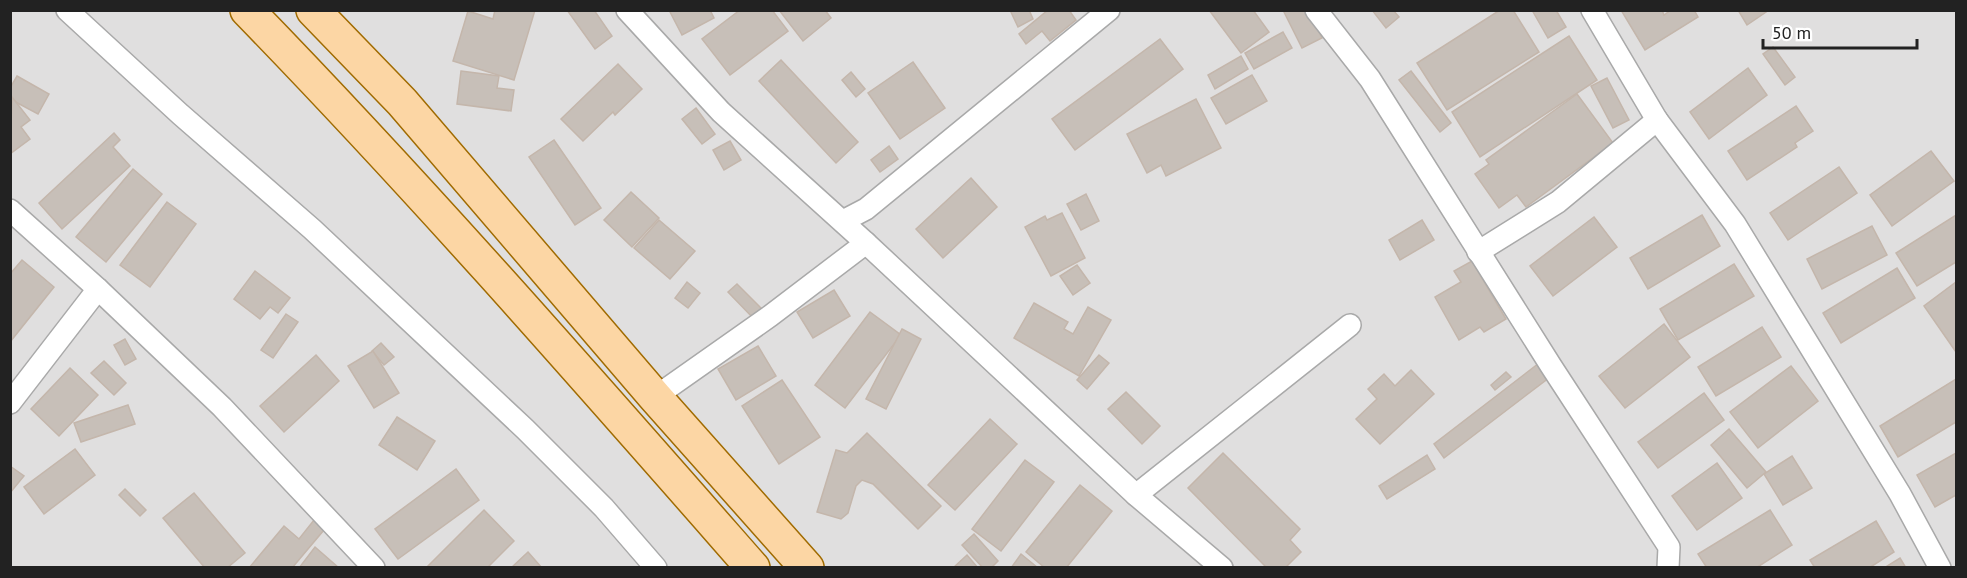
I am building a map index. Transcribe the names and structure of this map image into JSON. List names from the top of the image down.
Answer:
{
  "scale_bar": "50 m"
}
